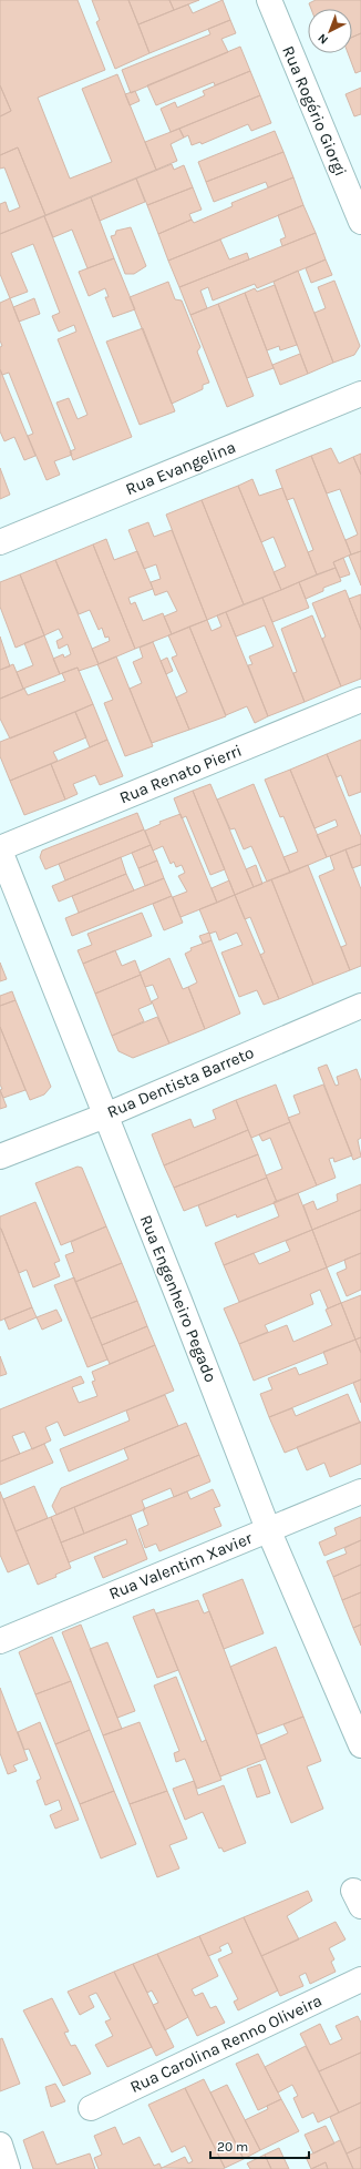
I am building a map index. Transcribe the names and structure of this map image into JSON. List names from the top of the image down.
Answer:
{
  "streets": {
    "street": [
      "Rua Rogério Giorgi",
      "Rua Evangelina",
      "Rua Renato Pierri",
      "Rua Dentista Barreto",
      "Rua Engenheiro Pegado",
      "Rua Valentim Xavier",
      "Rua Carolina Renno Oliveira"
    ]
  },
  "crossings": [
    ["Rua Renato Pierri", "Rua Engenheiro Pegado"],
    ["Rua Dentista Barreto", "Rua Engenheiro Pegado"],
    ["Rua Engenheiro Pegado", "Rua Valentim Xavier"]
  ],
  "scale_bar": "20 m",
  "north": "bottom left"
}
